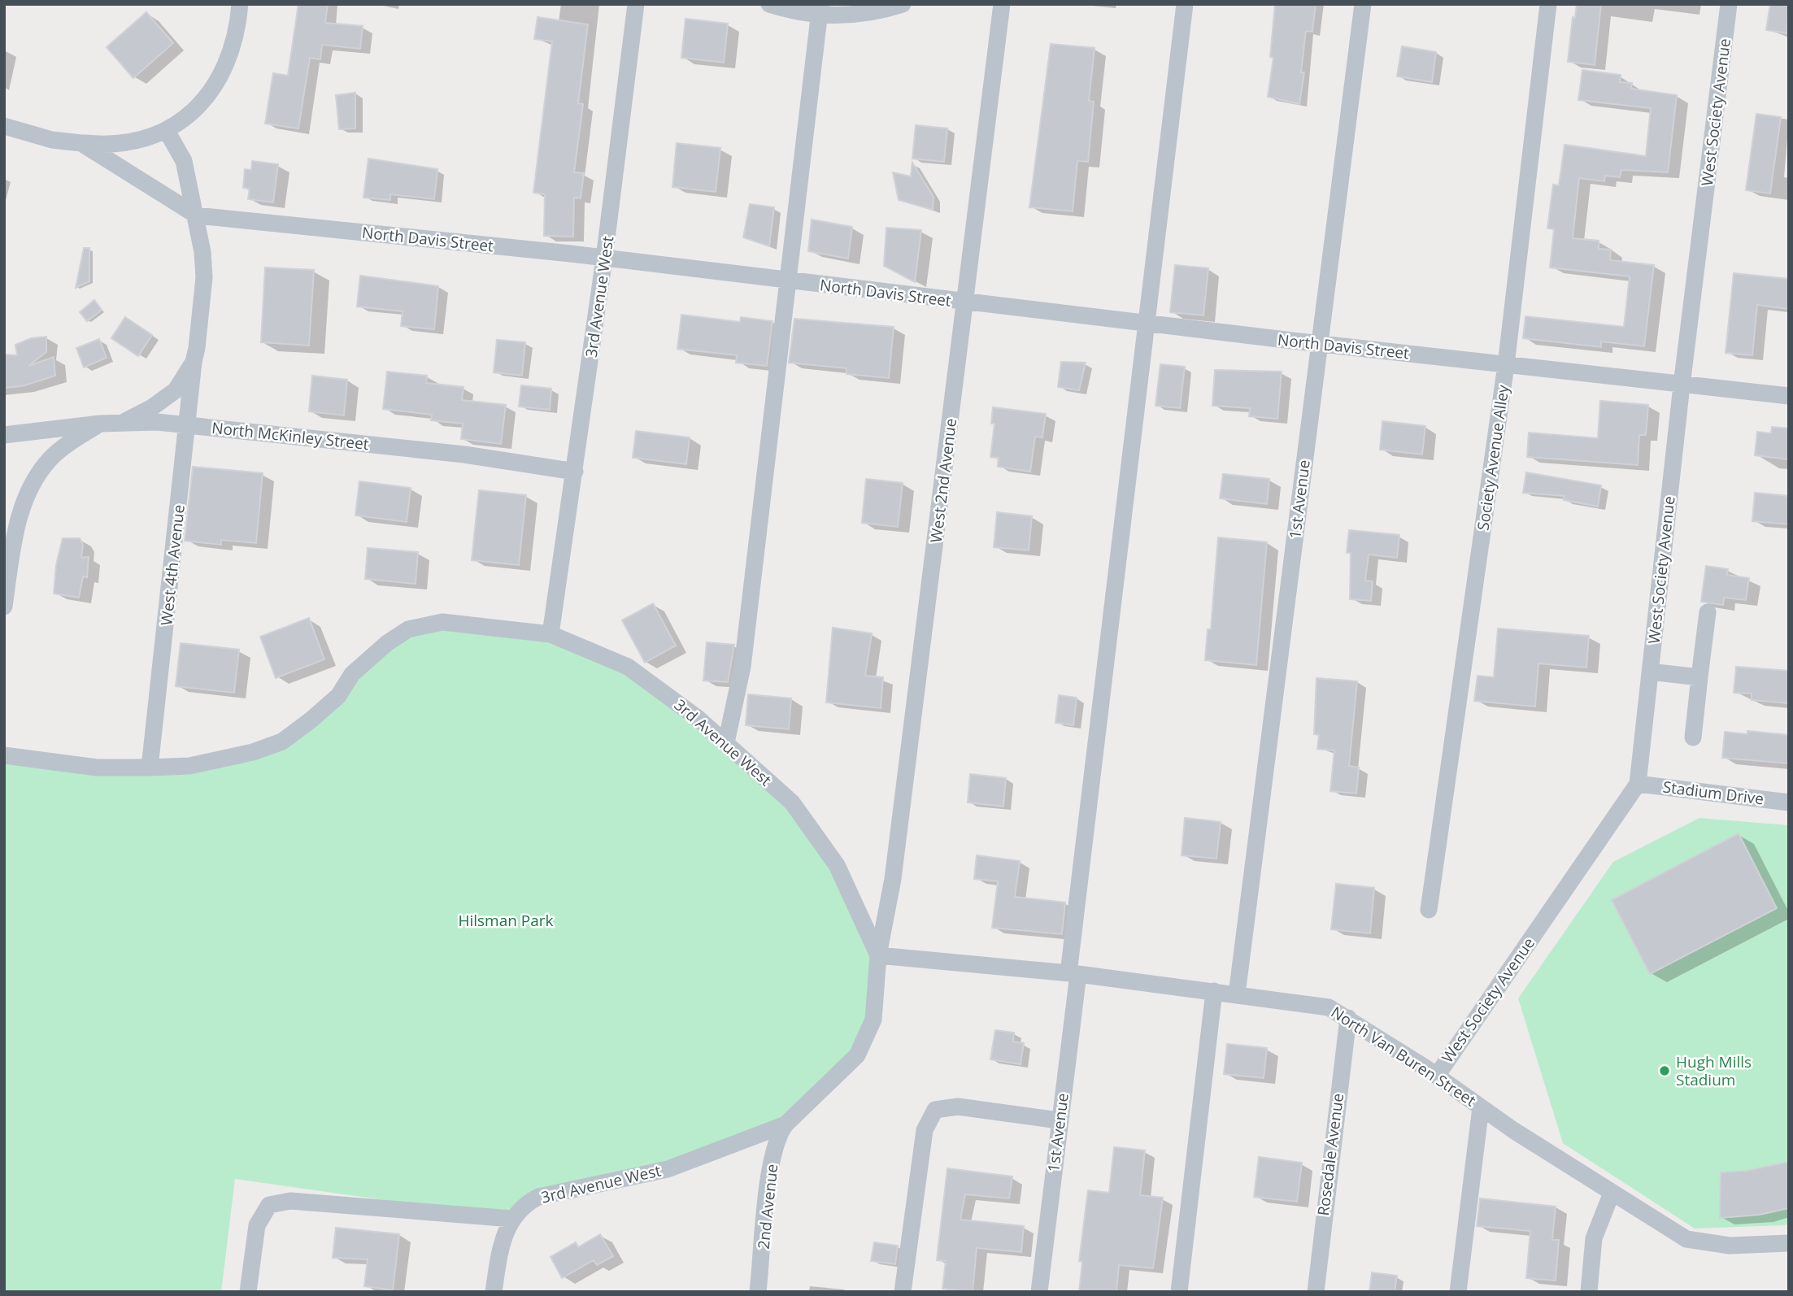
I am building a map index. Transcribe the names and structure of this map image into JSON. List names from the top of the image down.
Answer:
{
  "streets": {
    "street": [
      "West Society Avenue",
      "North Davis Street",
      "3rd Avenue West",
      "North McKinley Street",
      "Society Avenue Alley",
      "West 2nd Avenue",
      "1st Avenue",
      "West 4th Avenue",
      "Stadium Drive",
      "North Van Buren Street",
      "Rosedale Avenue",
      "2nd Avenue"
    ]
  },
  "crossings": [
    ["West Society Avenue", "North Davis Street"],
    ["West Society Avenue", "Stadium Drive"],
    ["West Society Avenue", "North Van Buren Street"],
    ["North Davis Street", "3rd Avenue West"],
    ["North Davis Street", "Society Avenue Alley"],
    ["North Davis Street", "West 2nd Avenue"],
    ["North Davis Street", "1st Avenue"],
    ["North Davis Street", "West 4th Avenue"],
    ["3rd Avenue West", "North McKinley Street"],
    ["3rd Avenue West", "West 2nd Avenue"],
    ["3rd Avenue West", "North Van Buren Street"],
    ["3rd Avenue West", "2nd Avenue"],
    ["North McKinley Street", "West 4th Avenue"],
    ["West 2nd Avenue", "North Van Buren Street"],
    ["1st Avenue", "North Van Buren Street"],
    ["North Van Buren Street", "Rosedale Avenue"]
  ],
  "parks": ["Hilsman Park"],
  "places": ["Hugh Mills Stadium"]
}
